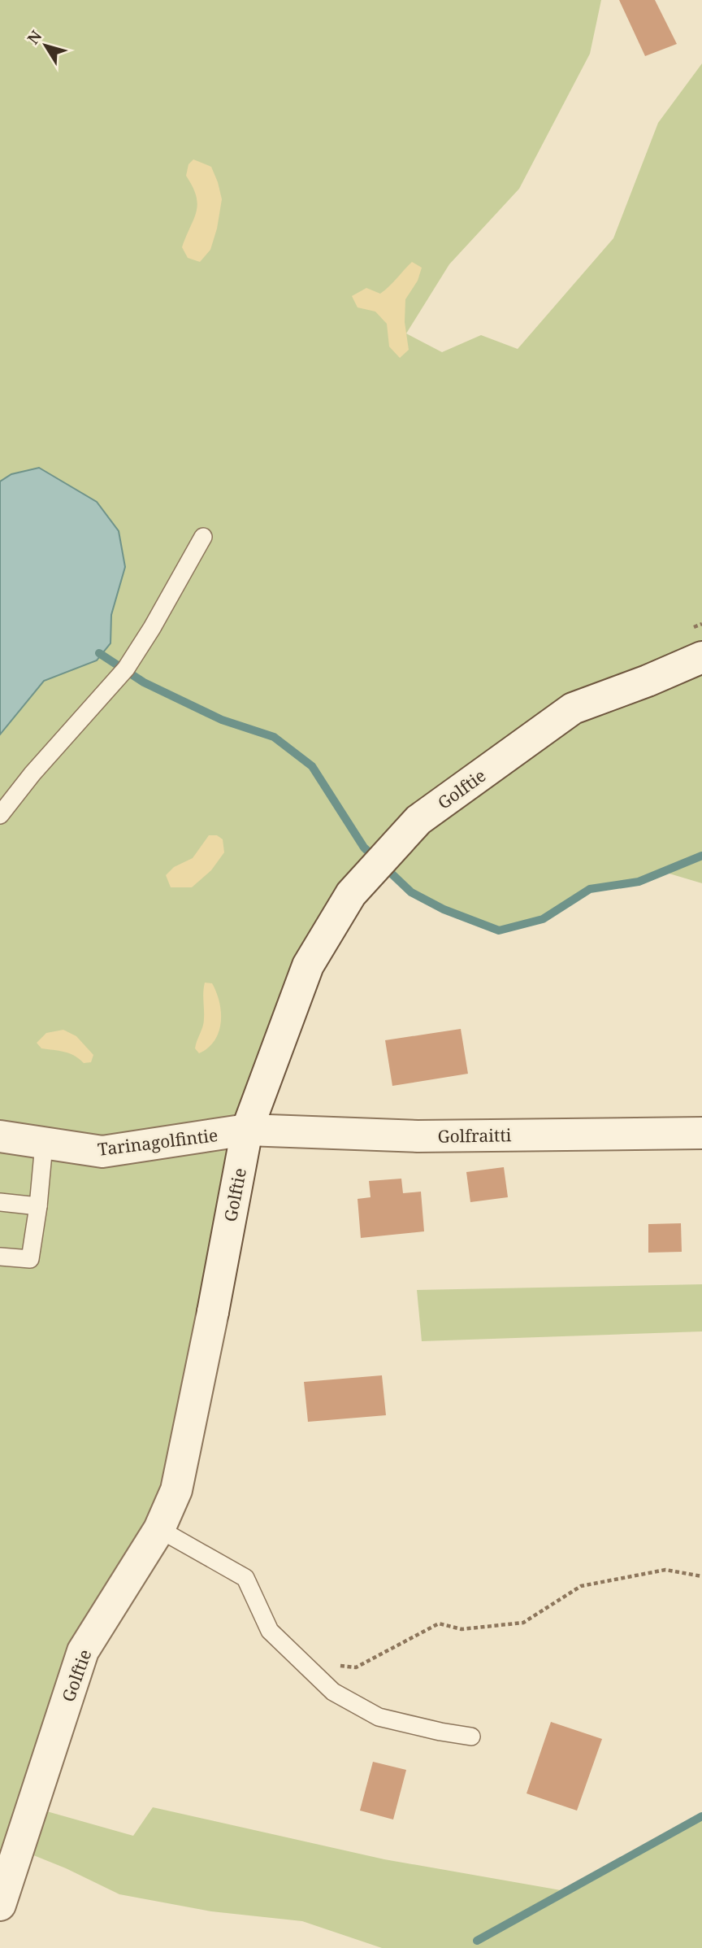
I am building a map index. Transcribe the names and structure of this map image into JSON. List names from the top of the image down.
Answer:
{
  "streets": {
    "street": ["Golftie", "Golfraitti", "Tarinagolfintie"]
  },
  "crossings": [
    ["Golftie", "Golfraitti"],
    ["Golftie", "Tarinagolfintie"],
    ["Golfraitti", "Tarinagolfintie"]
  ],
  "north": "top left"
}
